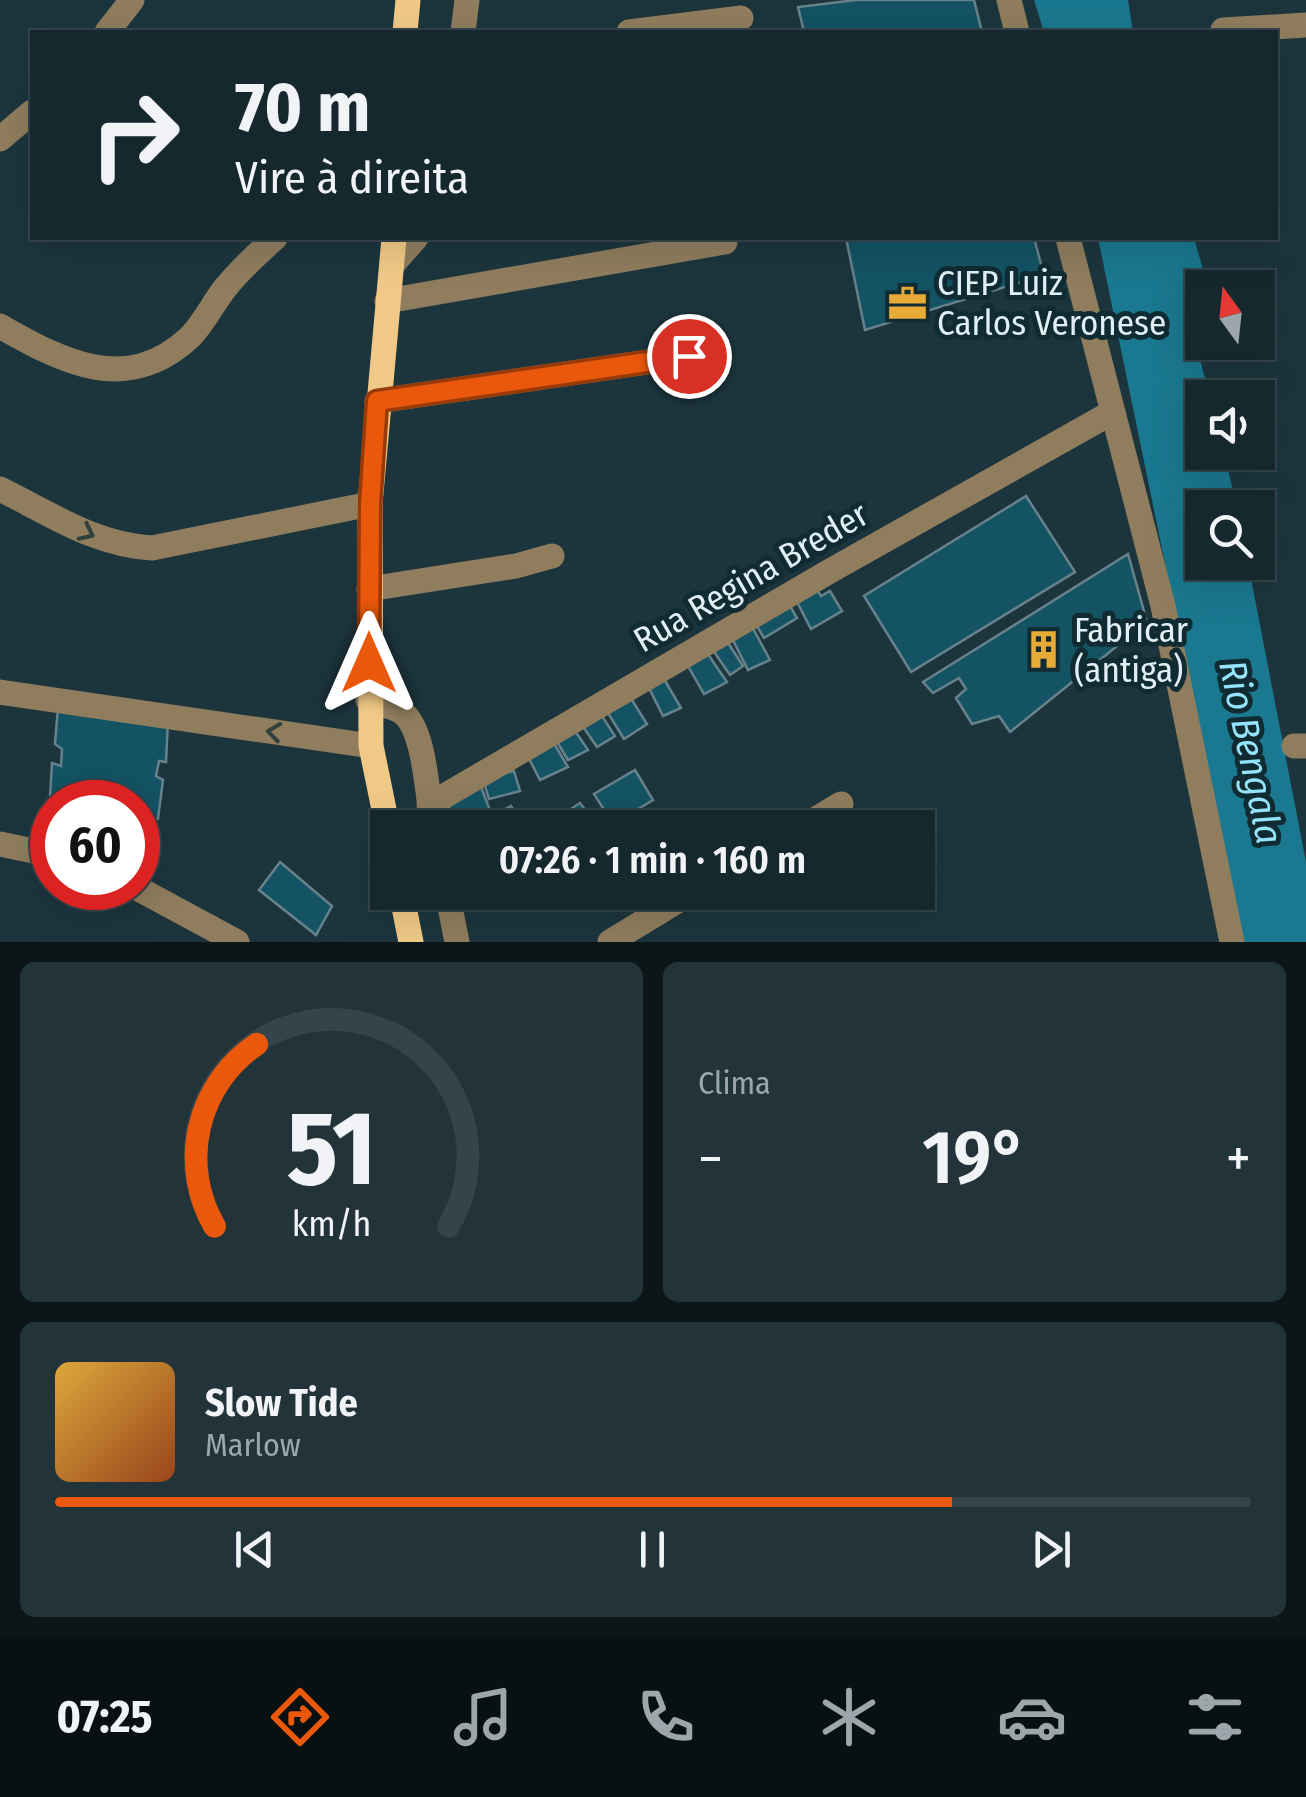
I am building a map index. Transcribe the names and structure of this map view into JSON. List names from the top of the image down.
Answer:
{
  "streets": {
    "street": ["Rua Regina Breder"]
  },
  "water": ["Rio Bengala"],
  "places": {
    "office": ["CIEP Luiz Carlos Veronese"],
    "building": ["Fabricar (antiga)"]
  },
  "north": "top",
  "page": {
    "turn": ["70 m", "Vire à direita"],
    "limit": "60",
    "trip": "07:26 · 1 min · 160 m",
    "tile": "Clima",
    "heat": ["−", "19°", "+"],
    "song": ["Slow Tide", "Marlow"],
    "tabs": "07:25",
    "gauge": ["51", "km/h"]
  }
}
